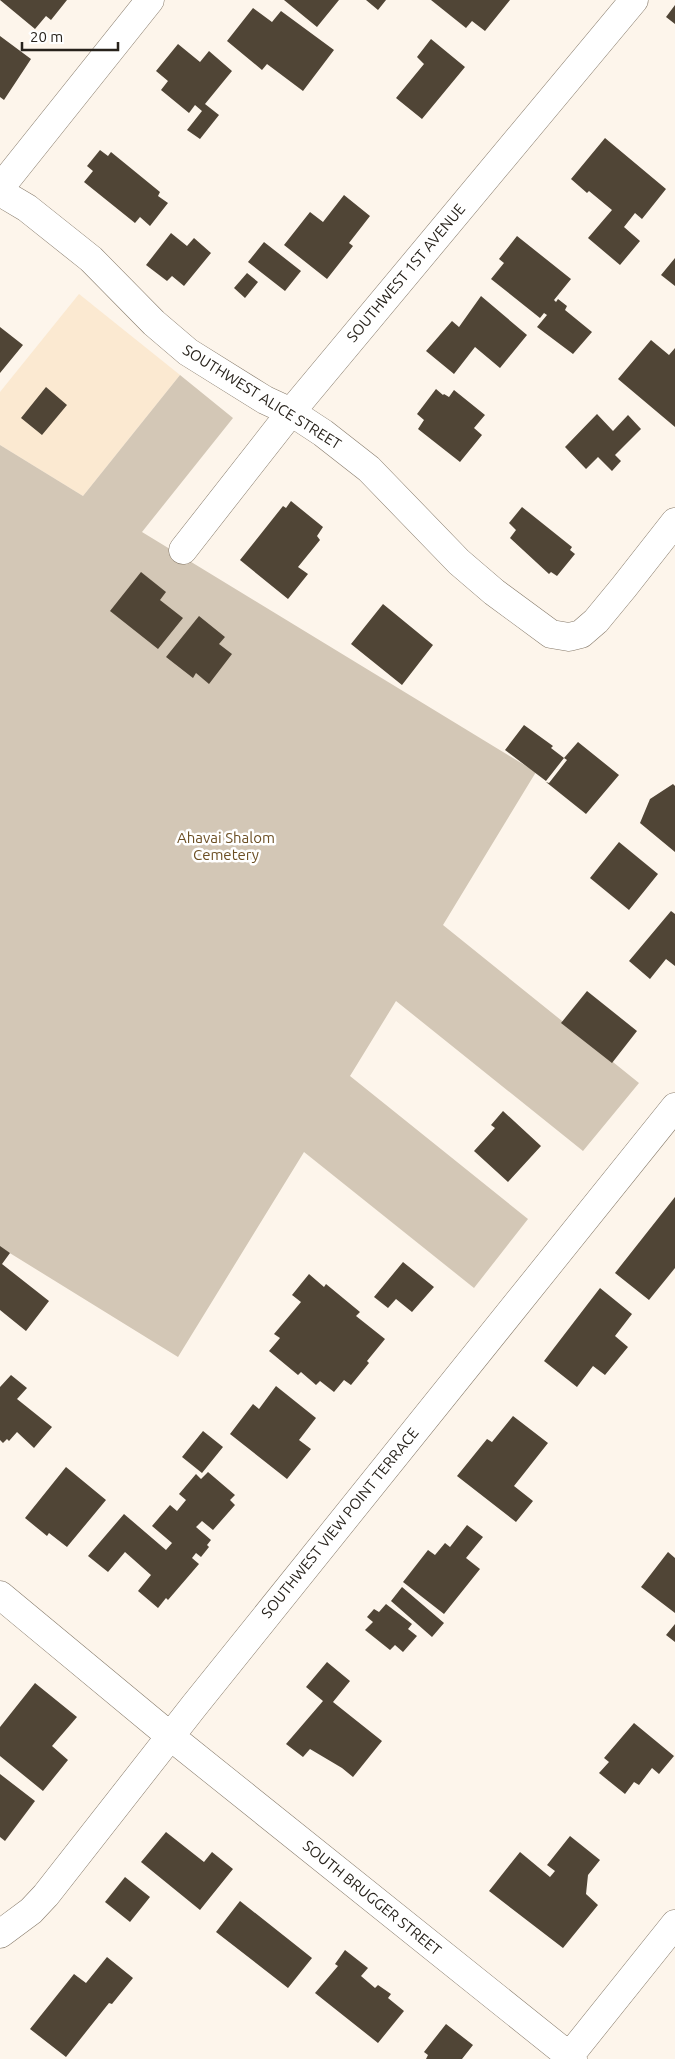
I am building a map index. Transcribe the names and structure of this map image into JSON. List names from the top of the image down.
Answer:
{
  "streets": {
    "street": [
      "SOUTHWEST 1ST AVENUE",
      "SOUTHWEST ALICE STREET",
      "SOUTHWEST VIEW POINT TERRACE",
      "SOUTH BRUGGER STREET"
    ]
  },
  "crossings": [
    ["SOUTHWEST 1ST AVENUE", "SOUTHWEST ALICE STREET"],
    ["SOUTHWEST VIEW POINT TERRACE", "SOUTH BRUGGER STREET"]
  ],
  "parks": ["Ahavai Shalom Cemetery"],
  "scale_bar": "20 m"
}
